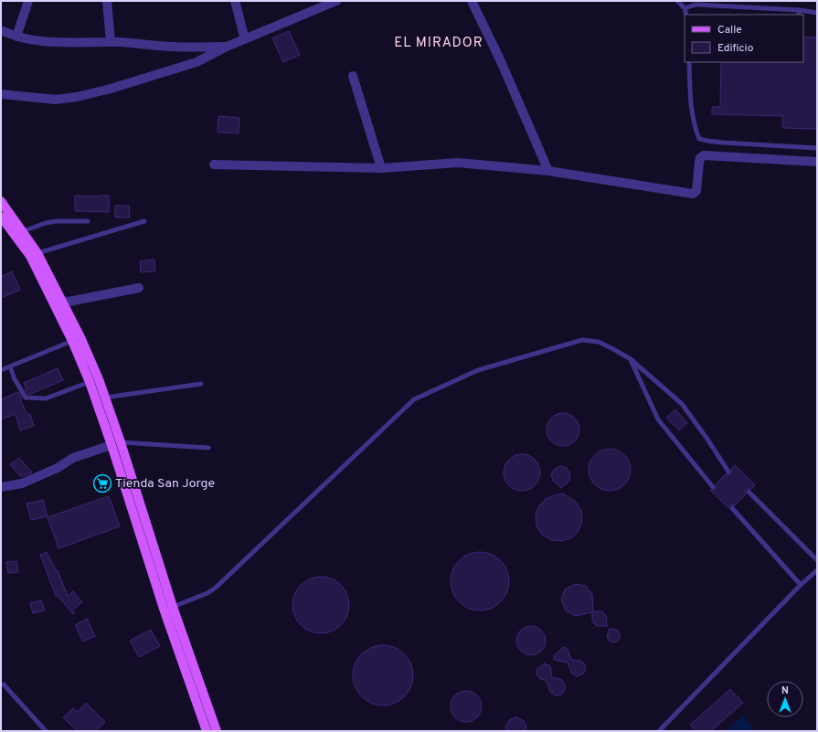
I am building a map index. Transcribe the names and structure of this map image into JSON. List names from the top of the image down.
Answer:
{
  "districts": ["EL MIRADOR"],
  "places": {
    "supermarket": ["Tienda San Jorge"]
  },
  "legend": ["Calle", "Edificio"],
  "north": "top"
}
